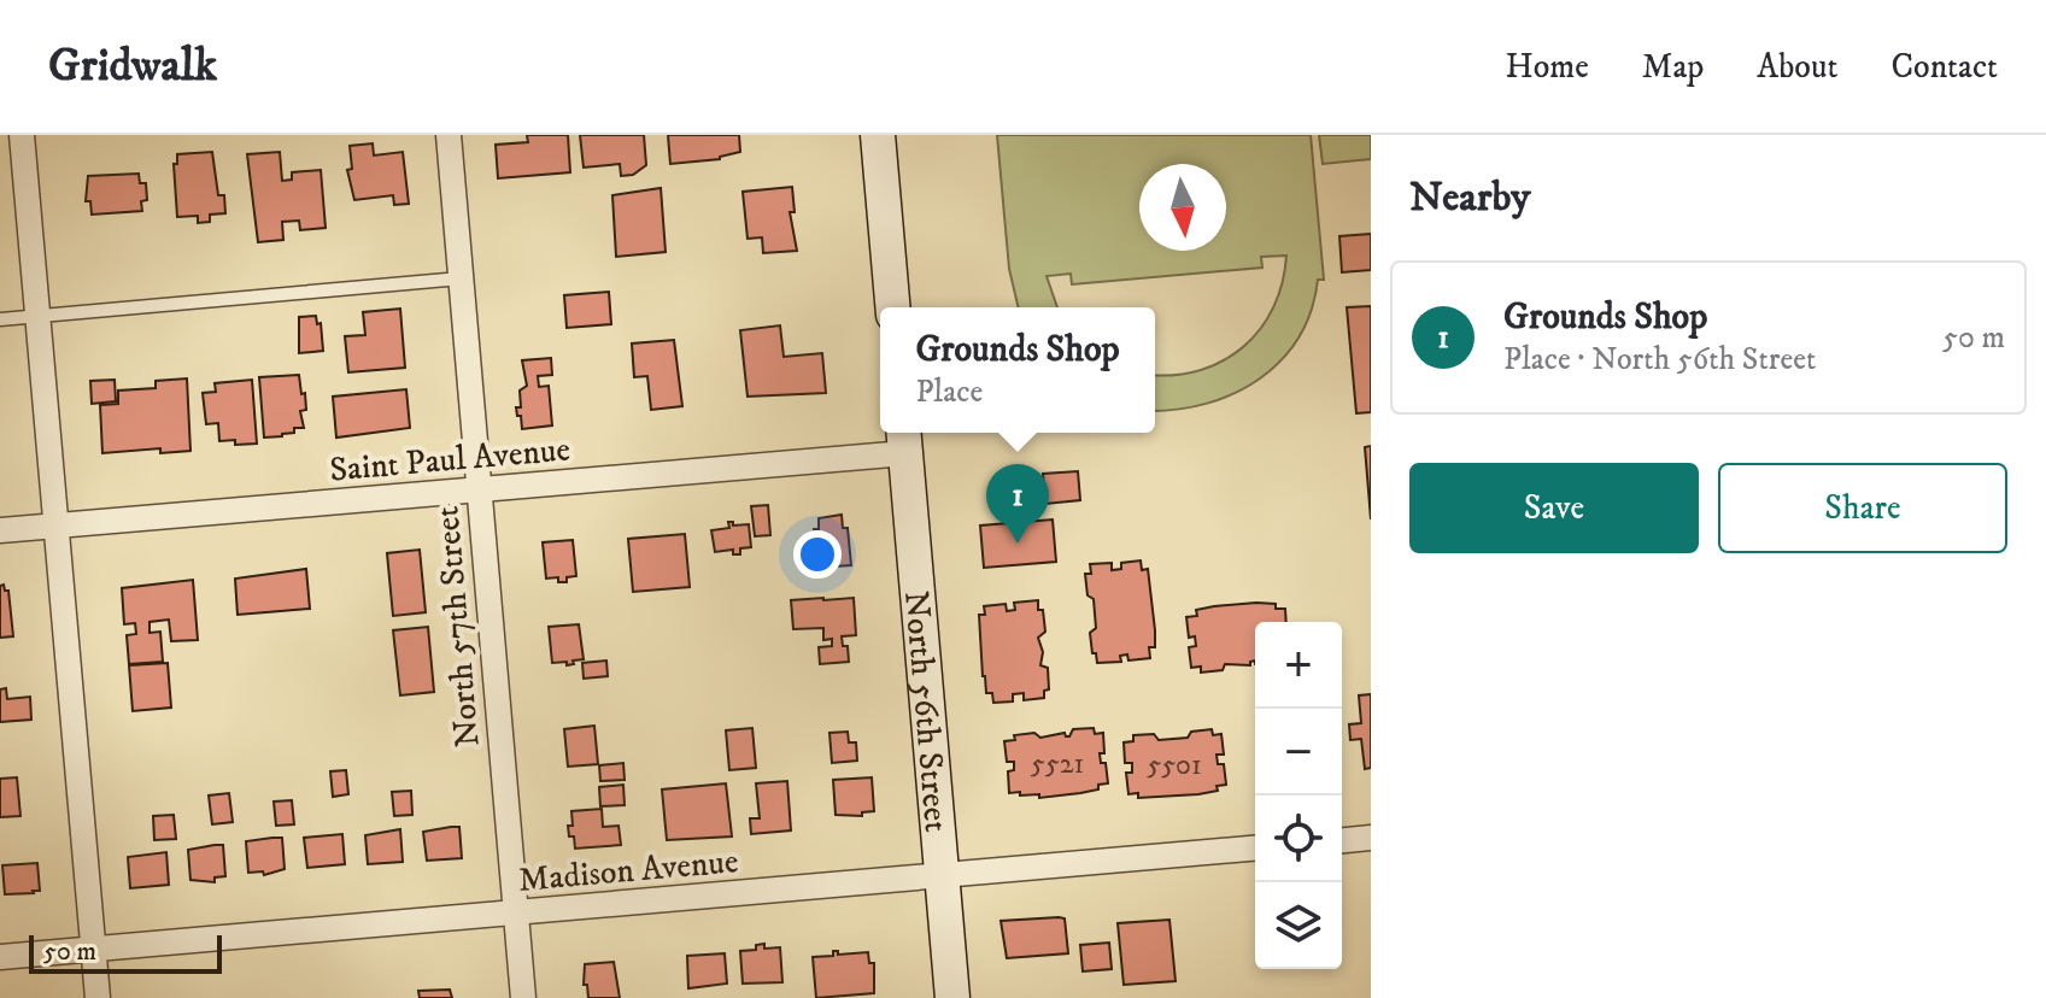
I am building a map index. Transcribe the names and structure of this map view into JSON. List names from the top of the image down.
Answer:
{
  "streets": {
    "main road": ["North 56th Street"],
    "street": ["Saint Paul Avenue", "North 57th Street", "Madison Avenue"]
  },
  "crossings": [
    ["Saint Paul Avenue", "North 57th Street"],
    ["Saint Paul Avenue", "North 56th Street"],
    ["North 57th Street", "Madison Avenue"],
    ["North 56th Street", "Madison Avenue"]
  ],
  "house_numbers": ["5521", "5501"],
  "scale_bar": "50 m",
  "north": "bottom",
  "page": {
    "header": "Gridwalk",
    "nav": [
      "Home",
      "Map",
      "About",
      "Contact"
    ],
    "heading": "Nearby",
    "list": [
      {
        "mark": "1",
        "name": "Grounds Shop",
        "note": "Place · North 56th Street",
        "value": "50 m"
      }
    ],
    "popup": ["Grounds Shop", "Place"],
    "buttons": ["Save", "Share"],
    "pins": "1",
    "map_buttons": ["+", "−"],
    "scale": "50 m"
  }
}
